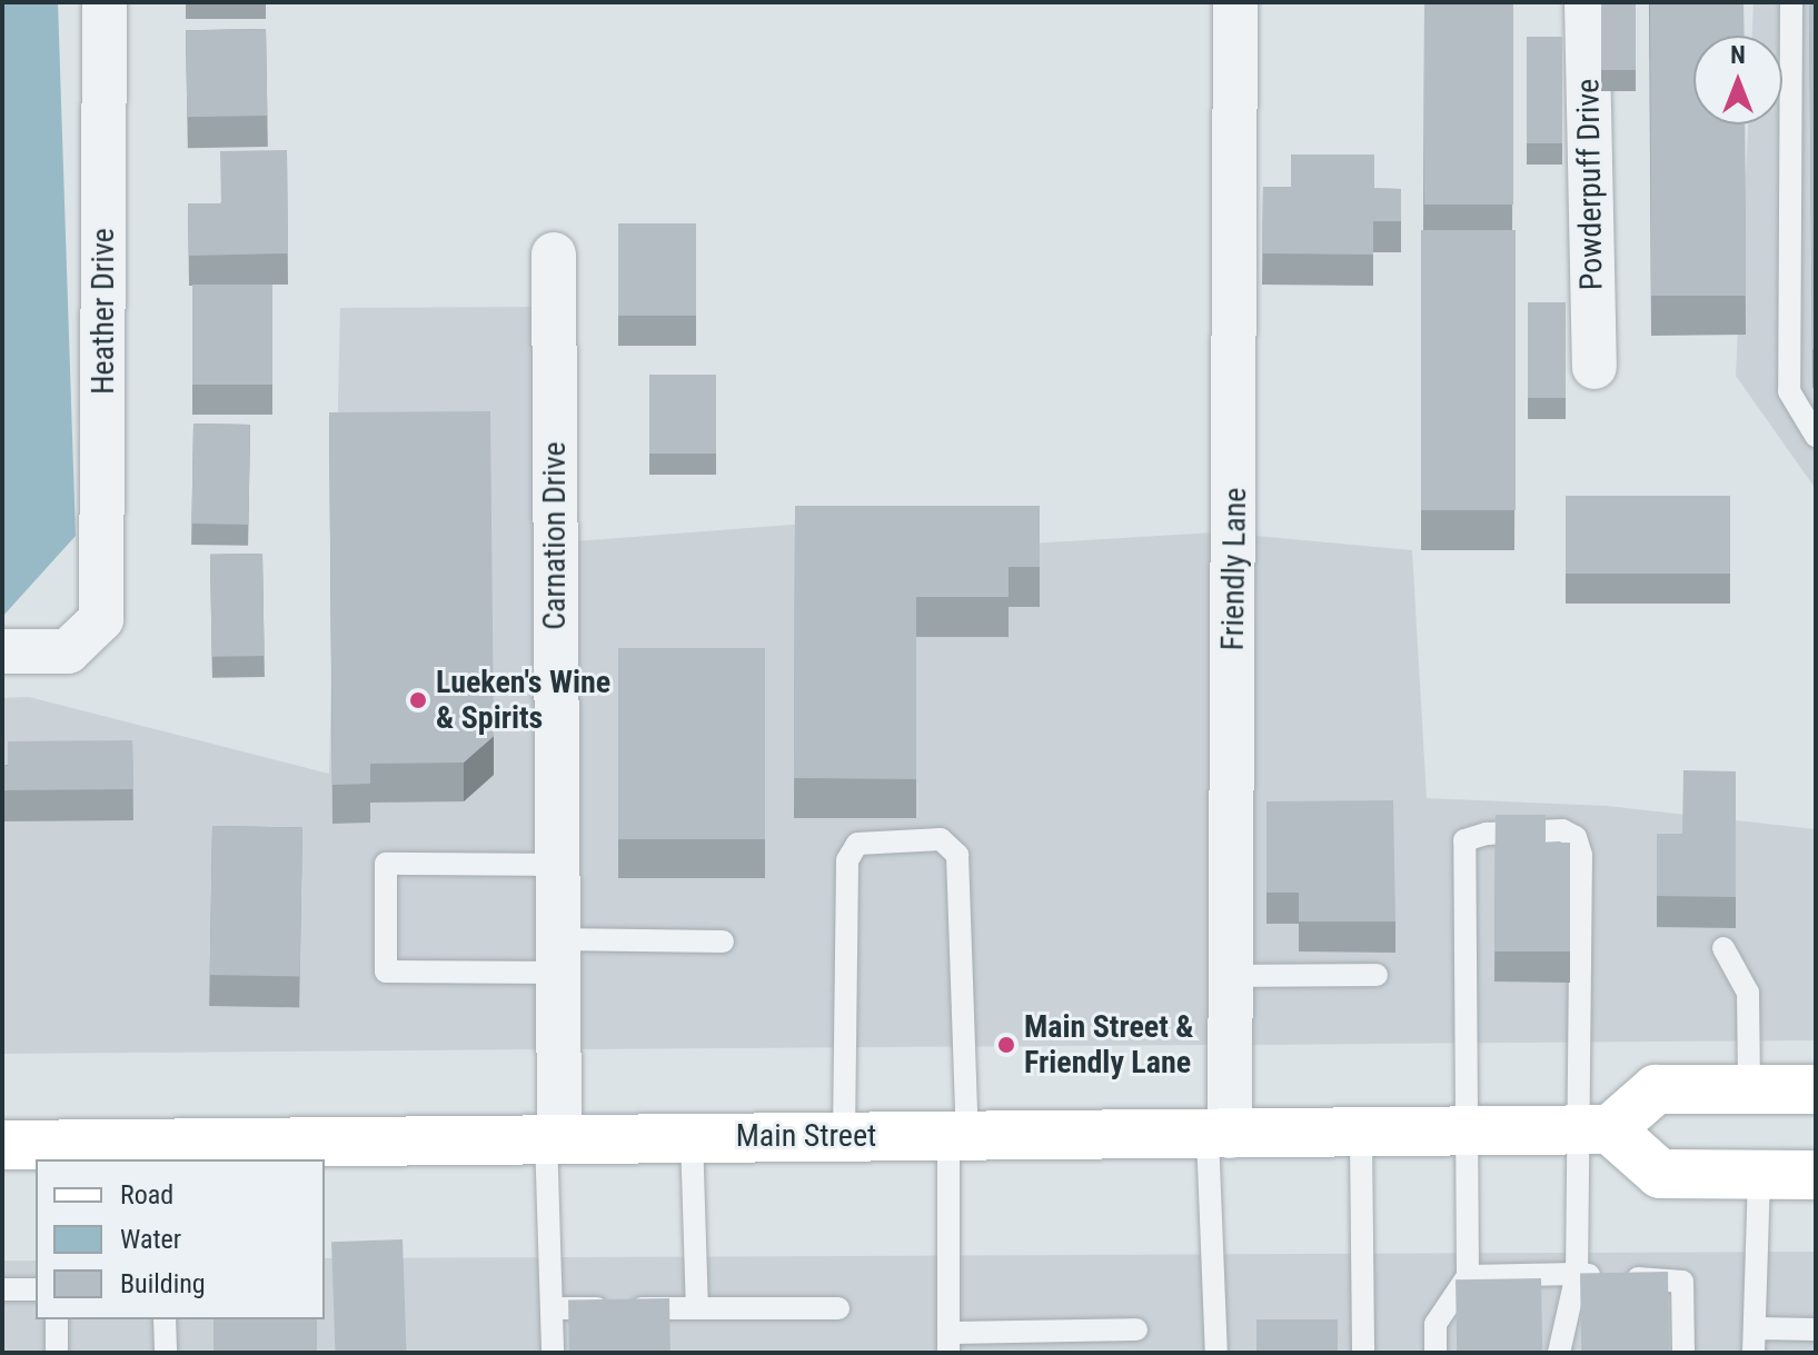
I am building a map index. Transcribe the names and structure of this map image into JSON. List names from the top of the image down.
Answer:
{
  "streets": {
    "main road": ["Main Street"],
    "street": [
      "Powderpuff Drive",
      "Heather Drive",
      "Carnation Drive",
      "Friendly Lane"
    ]
  },
  "crossings": [
    ["Carnation Drive", "Main Street"],
    ["Friendly Lane", "Main Street"]
  ],
  "places": ["Lueken's Wine & Spirits", "Main Street & Friendly Lane"],
  "legend": ["Road", "Water", "Building"],
  "north": "top"
}
